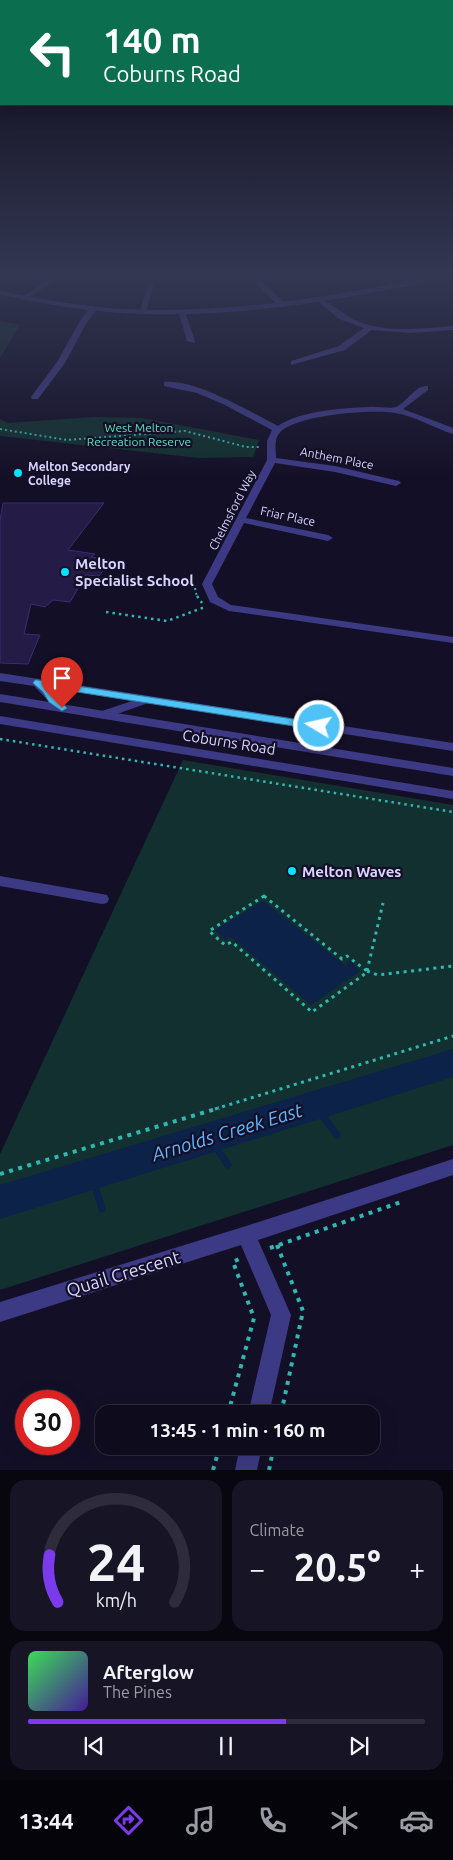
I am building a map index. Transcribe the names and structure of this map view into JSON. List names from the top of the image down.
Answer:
{
  "streets": {
    "street": [
      "Anthem Place",
      "Chelmsford Way",
      "Friar Place",
      "Coburns Road",
      "Quail Crescent"
    ]
  },
  "crossings": [
    ["Anthem Place", "Chelmsford Way"],
    ["Chelmsford Way", "Friar Place"]
  ],
  "water": ["Arnolds Creek East"],
  "parks": ["West Melton Recreation Reserve"],
  "places": ["Melton Secondary College", "Melton Specialist School", "Melton Waves"],
  "page": {
    "turn": ["140 m", "Coburns Road"],
    "limit": "30",
    "trip": "13:45 · 1 min · 160 m",
    "tile": "Climate",
    "heat": ["−", "20.5°", "+"],
    "song": ["Afterglow", "The Pines"],
    "tabs": "13:44",
    "gauge": ["24", "km/h"]
  }
}
